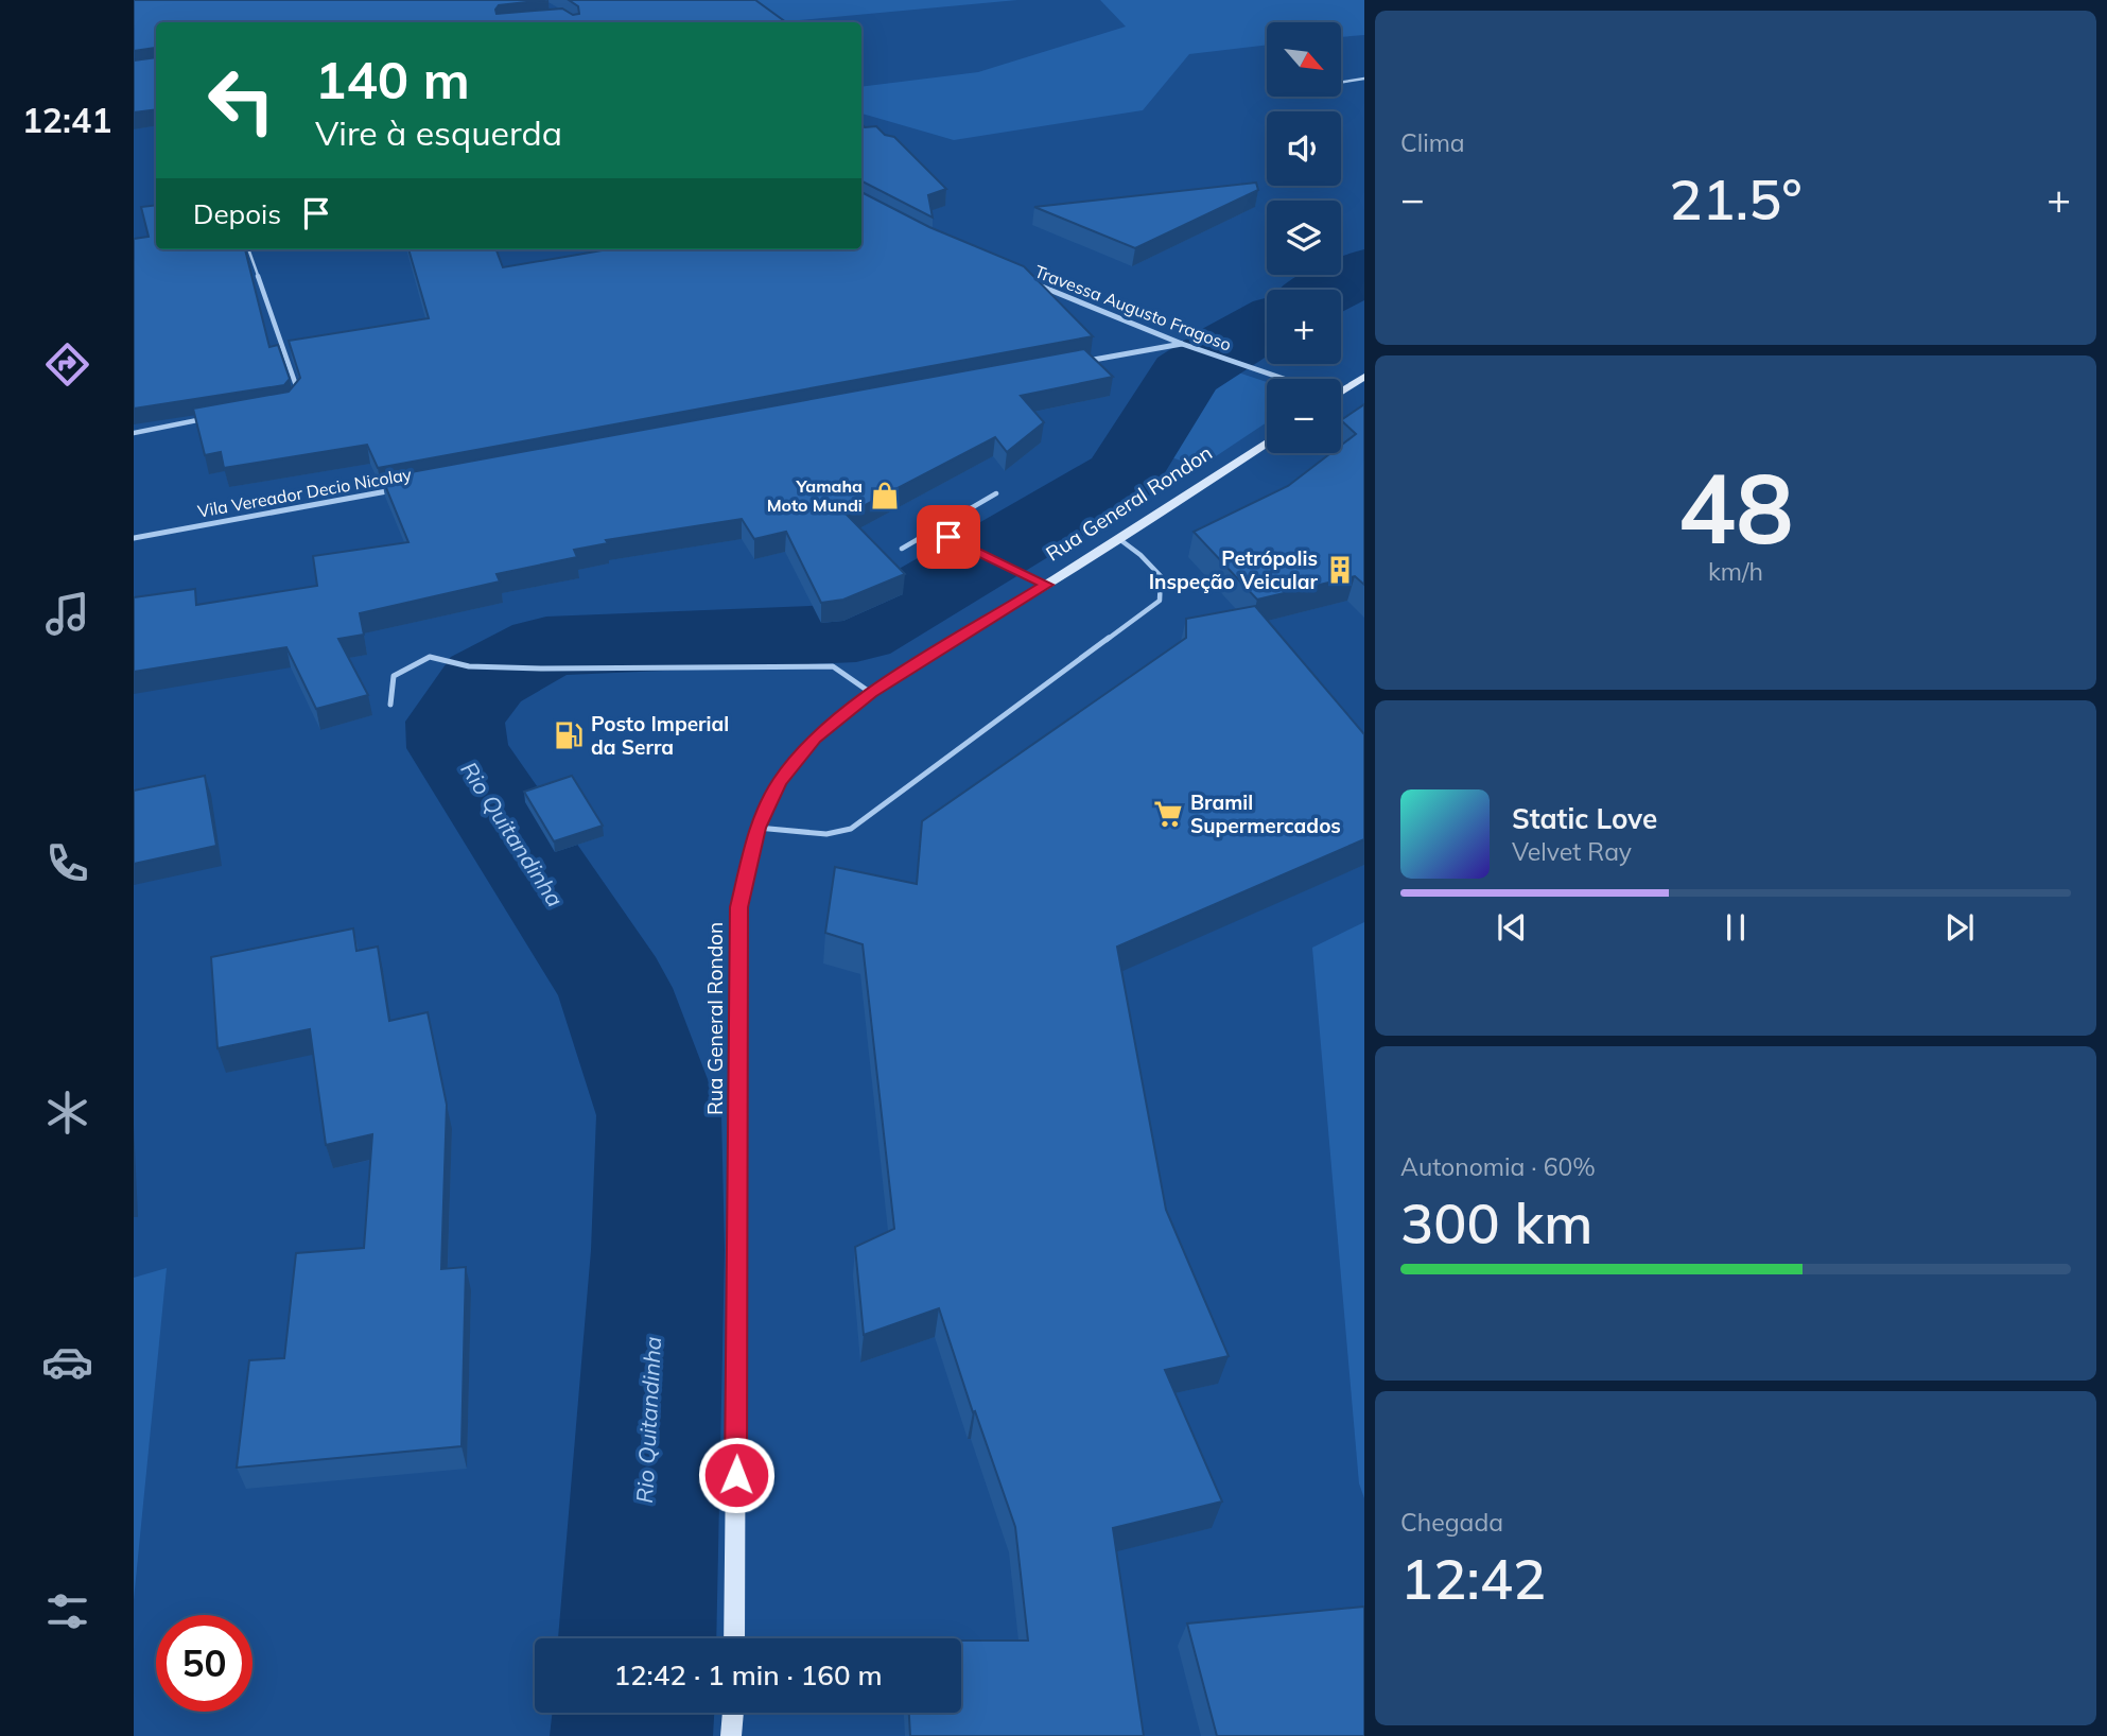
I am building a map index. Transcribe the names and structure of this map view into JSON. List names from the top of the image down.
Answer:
{
  "streets": {
    "main road": ["Rua General Rondon"],
    "street": ["Travessa Augusto Fragoso", "Vila Vereador Decio Nicolay"]
  },
  "water": ["Rio Quitandinha"],
  "places": {
    "shop": ["Yamaha Moto Mundi"],
    "building": ["Petrópolis Inspeção Veicular"],
    "fuel station": ["Posto Imperial da Serra"],
    "supermarket": ["Bramil Supermercados"]
  },
  "north": "bottom right",
  "page": {
    "tabs": "12:41",
    "tile": [
      "Clima",
      ["48", "km/h"],
      ["Autonomia · 60%", "300 km"],
      ["Chegada", "12:42"]
    ],
    "map_buttons": ["+", "−"],
    "turn": ["140 m", "Vire à esquerda"],
    "heat": ["−", "21.5°", "+"],
    "then": "Depois",
    "song": ["Static Love", "Velvet Ray"],
    "limit": "50",
    "trip": "12:42 · 1 min · 160 m"
  }
}
